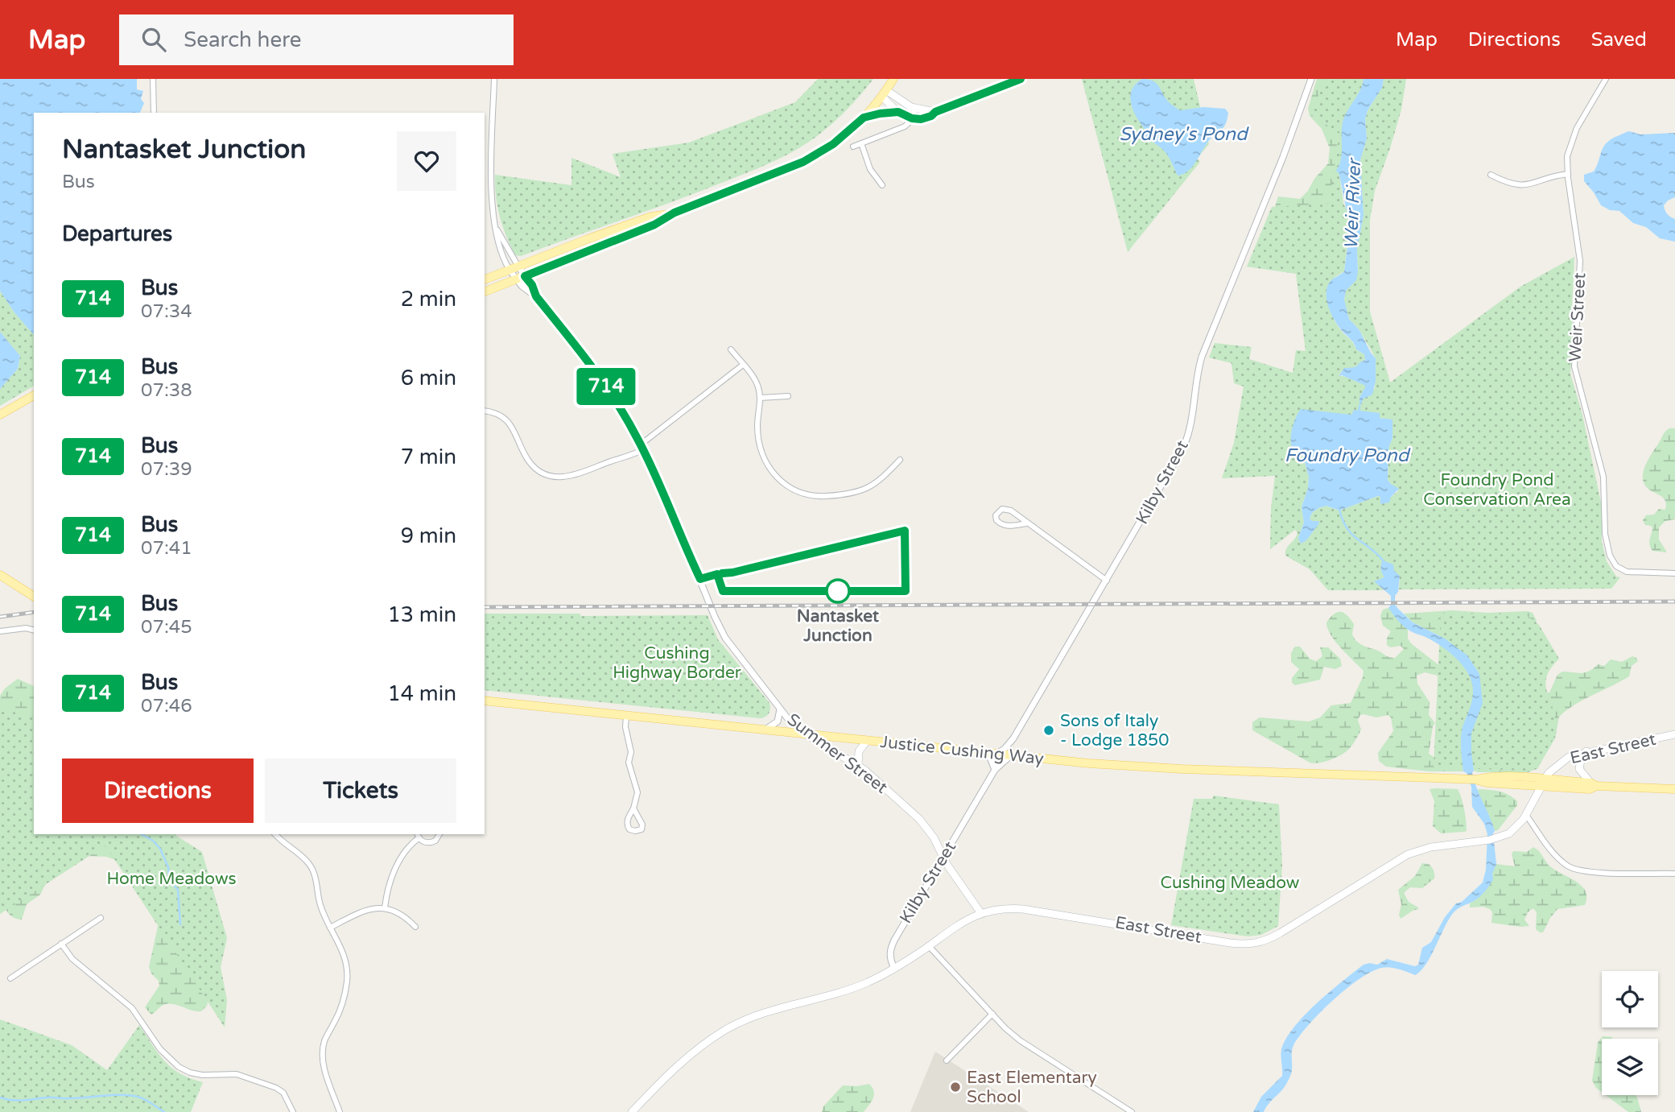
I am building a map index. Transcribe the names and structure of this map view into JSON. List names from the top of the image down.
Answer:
{
  "streets": {
    "main road": ["East Street", "Justice Cushing Way", "Summer Street"],
    "street": ["Weir Street", "Kilby Street"]
  },
  "crossings": [
    ["Kilby Street", "East Street"],
    ["Kilby Street", "Justice Cushing Way"],
    ["Kilby Street", "Summer Street"],
    ["East Street", "Justice Cushing Way"],
    ["East Street", "Summer Street"],
    ["Justice Cushing Way", "Summer Street"]
  ],
  "water": ["Sydney's Pond", "Weir River", "Foundry Pond"],
  "parks": [
    "Foundry Pond Conservation Area",
    "Cushing Highway Border",
    "Home Meadows",
    "Cushing Meadow"
  ],
  "places": ["Nantasket Junction", "Sons of Italy - Lodge 1850", "East Elementary School"],
  "lines": ["bus line 714"],
  "page": {
    "header": "Map",
    "search": "Search here",
    "nav": ["Map", "Directions", "Saved"],
    "on_map": "714",
    "heading": [
      ["Nantasket Junction", "Bus"],
      "Departures"
    ],
    "list": [
      {
        "mark": "714",
        "name": "Bus",
        "note": "07:34",
        "value": "2 min"
      },
      {
        "mark": "714",
        "name": "Bus",
        "note": "07:38",
        "value": "6 min"
      },
      {
        "mark": "714",
        "name": "Bus",
        "note": "07:39",
        "value": "7 min"
      },
      {
        "mark": "714",
        "name": "Bus",
        "note": "07:41",
        "value": "9 min"
      },
      {
        "mark": "714",
        "name": "Bus",
        "note": "07:45",
        "value": "13 min"
      },
      {
        "mark": "714",
        "name": "Bus",
        "note": "07:46",
        "value": "14 min"
      }
    ],
    "buttons": ["Directions", "Tickets"]
  }
}
